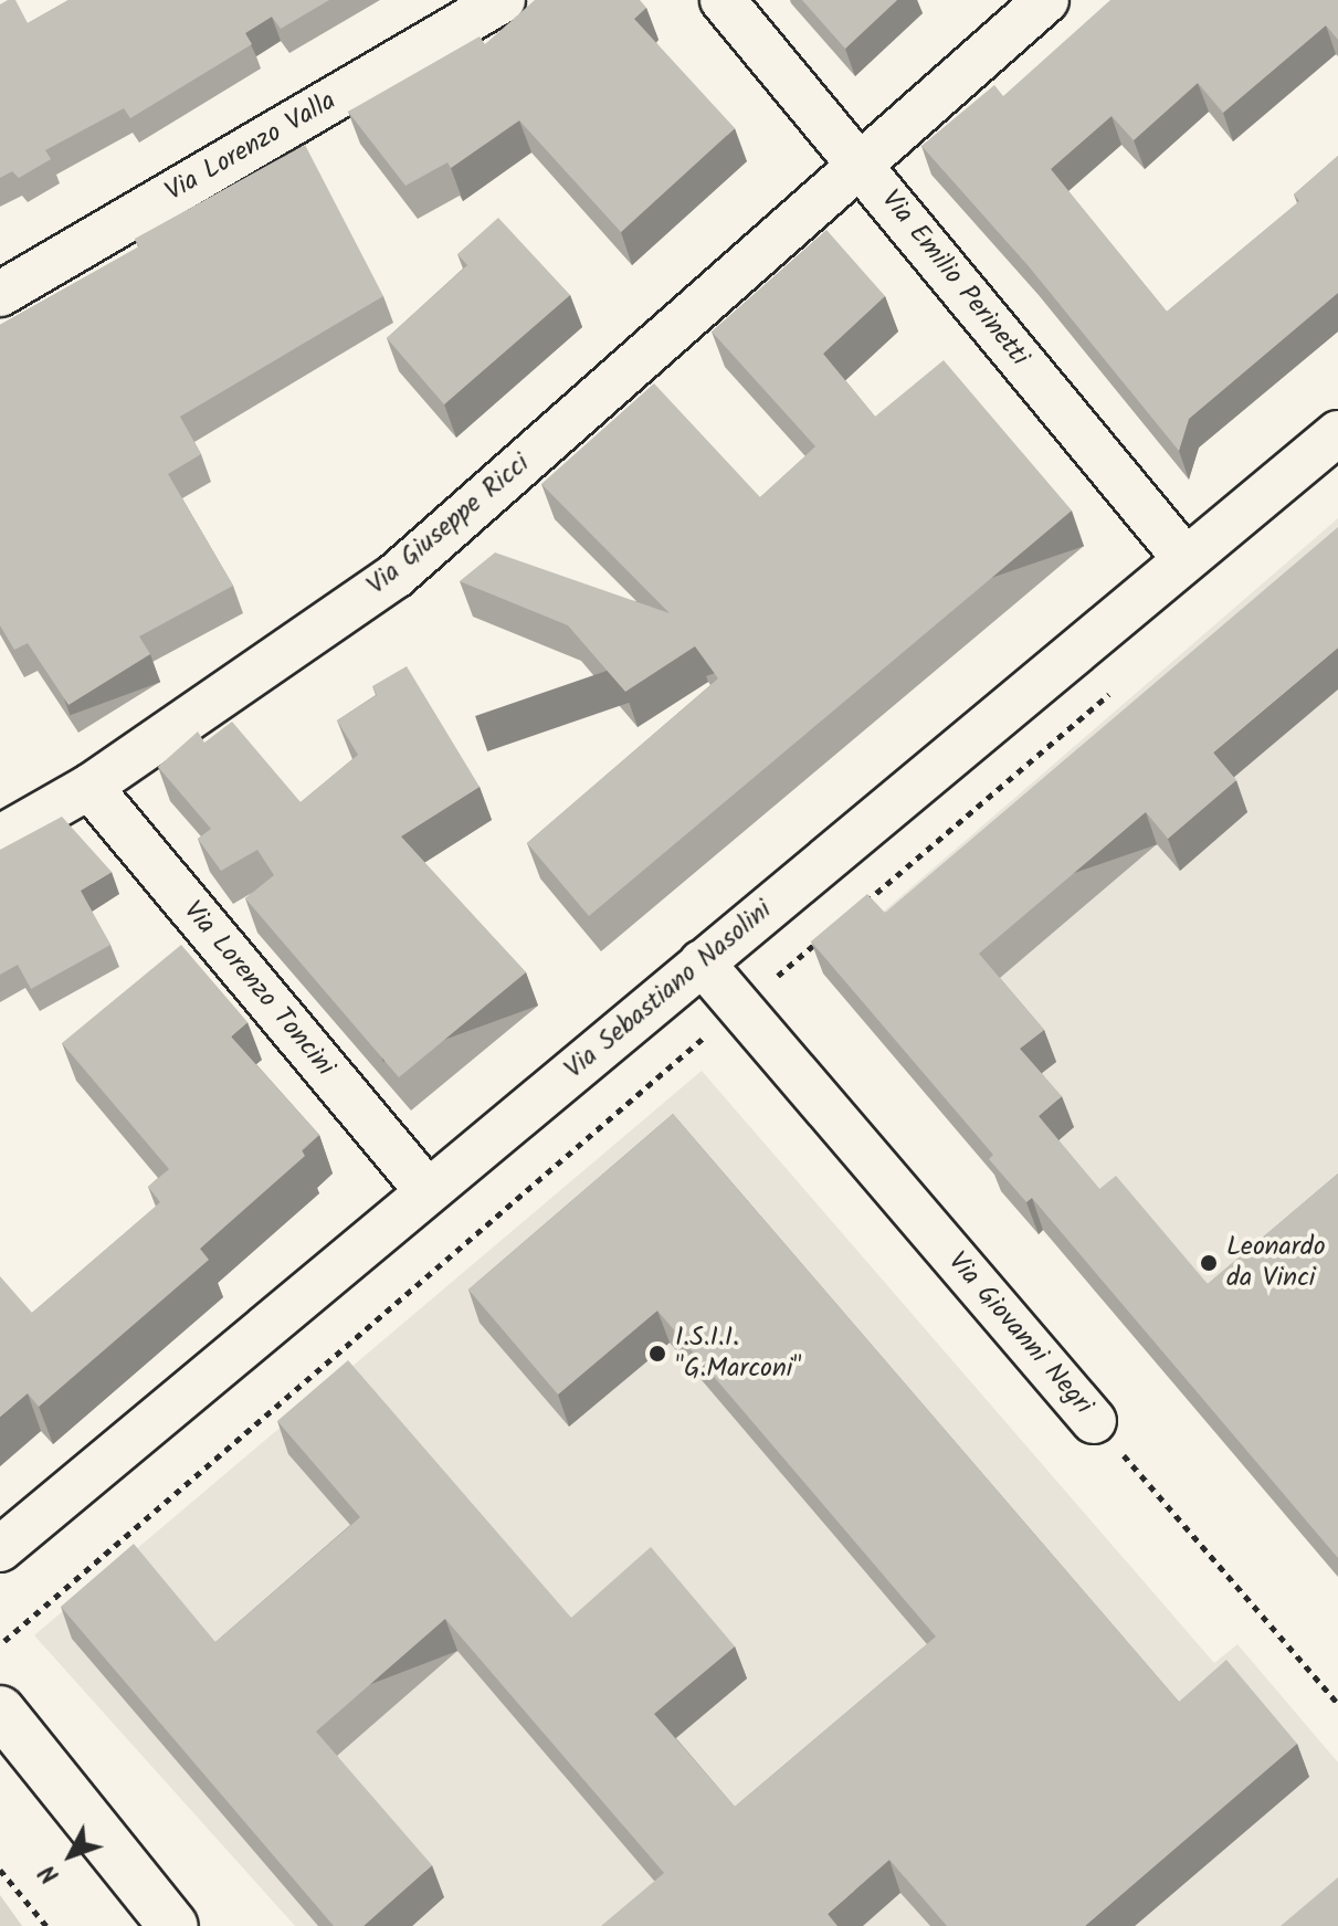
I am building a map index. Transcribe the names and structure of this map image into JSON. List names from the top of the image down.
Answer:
{
  "streets": {
    "street": [
      "Via Lorenzo Valla",
      "Via Emilio Perinetti",
      "Via Giuseppe Ricci",
      "Via Lorenzo Toncini",
      "Via Sebastiano Nasolini",
      "Via Giovanni Negri"
    ]
  },
  "crossings": [
    ["Via Emilio Perinetti", "Via Giuseppe Ricci"],
    ["Via Emilio Perinetti", "Via Sebastiano Nasolini"],
    ["Via Giuseppe Ricci", "Via Lorenzo Toncini"],
    ["Via Lorenzo Toncini", "Via Sebastiano Nasolini"],
    ["Via Sebastiano Nasolini", "Via Giovanni Negri"]
  ],
  "places": ["Leonardo da Vinci", "I.S.I.I. \"G.Marconi\""],
  "north": "bottom left"
}
